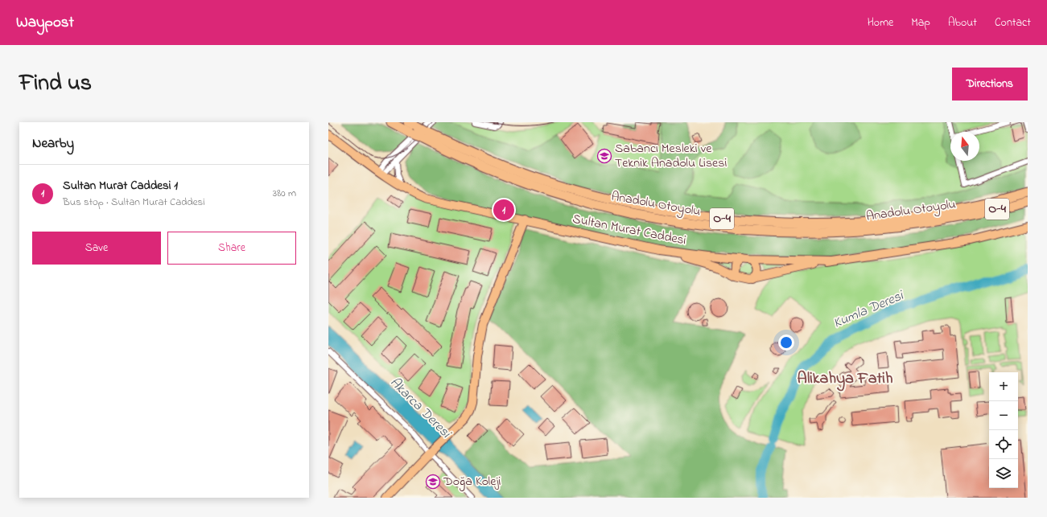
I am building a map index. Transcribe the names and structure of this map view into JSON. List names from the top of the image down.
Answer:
{
  "streets": {
    "highway": ["Anadolu Otoyolu", "O-4"],
    "main road": ["Sultan Murat Caddesi"]
  },
  "districts": ["Alikahya Fatih"],
  "water": ["Kumla Deresi", "Akarca Deresi"],
  "places": {
    "school or university": ["Sabancı Mesleki ve Teknik Anadolu Lisesi", "Doğa Koleji"]
  },
  "north": "top",
  "page": {
    "header": "Waypost",
    "nav": [
      "Home",
      "Map",
      "About",
      "Contact"
    ],
    "title": "Find us",
    "buttons": [
      "Directions",
      ["Save", "Share"]
    ],
    "heading": "Nearby",
    "list": [
      {
        "mark": "1",
        "name": "Sultan Murat Caddesi 1",
        "note": "Bus stop · Sultan Murat Caddesi",
        "value": "380 m"
      }
    ],
    "pins": "1",
    "map_buttons": ["+", "−"]
  }
}
